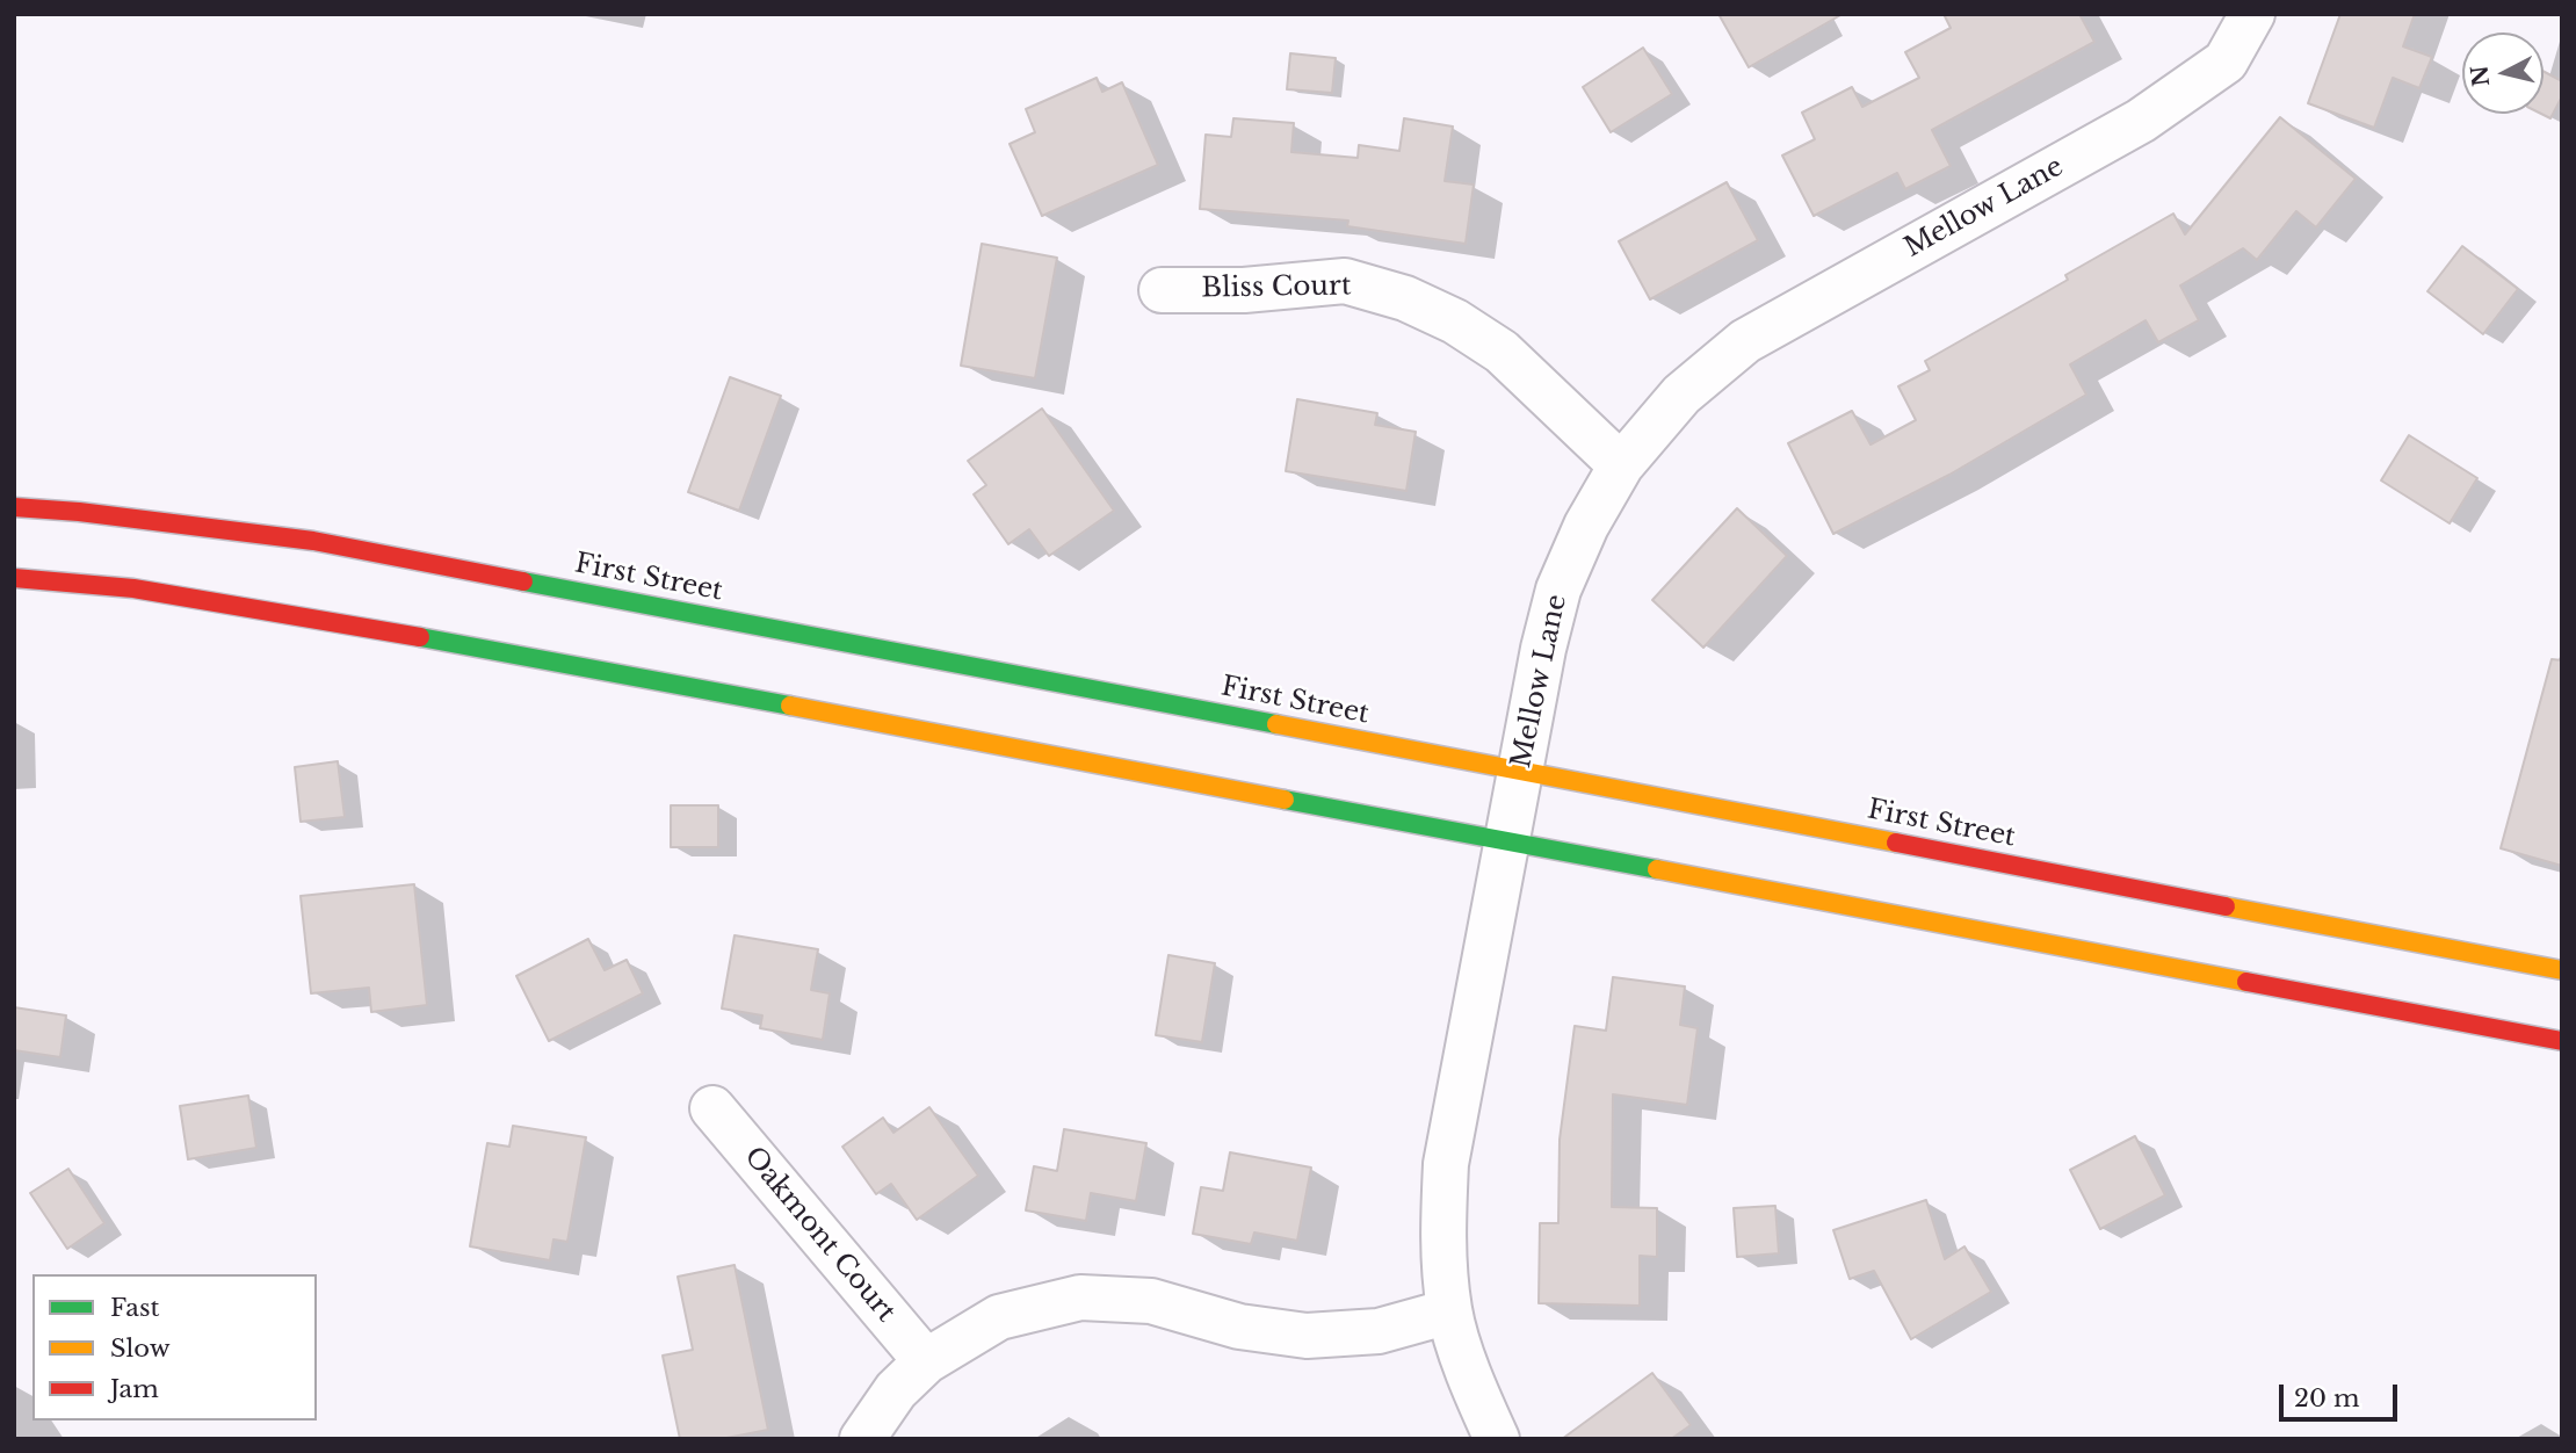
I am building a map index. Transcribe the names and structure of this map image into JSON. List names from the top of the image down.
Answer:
{
  "streets": {
    "main road": ["First Street"],
    "street": ["Mellow Lane", "Bliss Court", "Oakmont Court"]
  },
  "crossings": [
    ["Mellow Lane", "Bliss Court"],
    ["Mellow Lane", "First Street"]
  ],
  "legend": ["Fast", "Slow", "Jam"],
  "scale_bar": "20 m",
  "north": "left"
}
